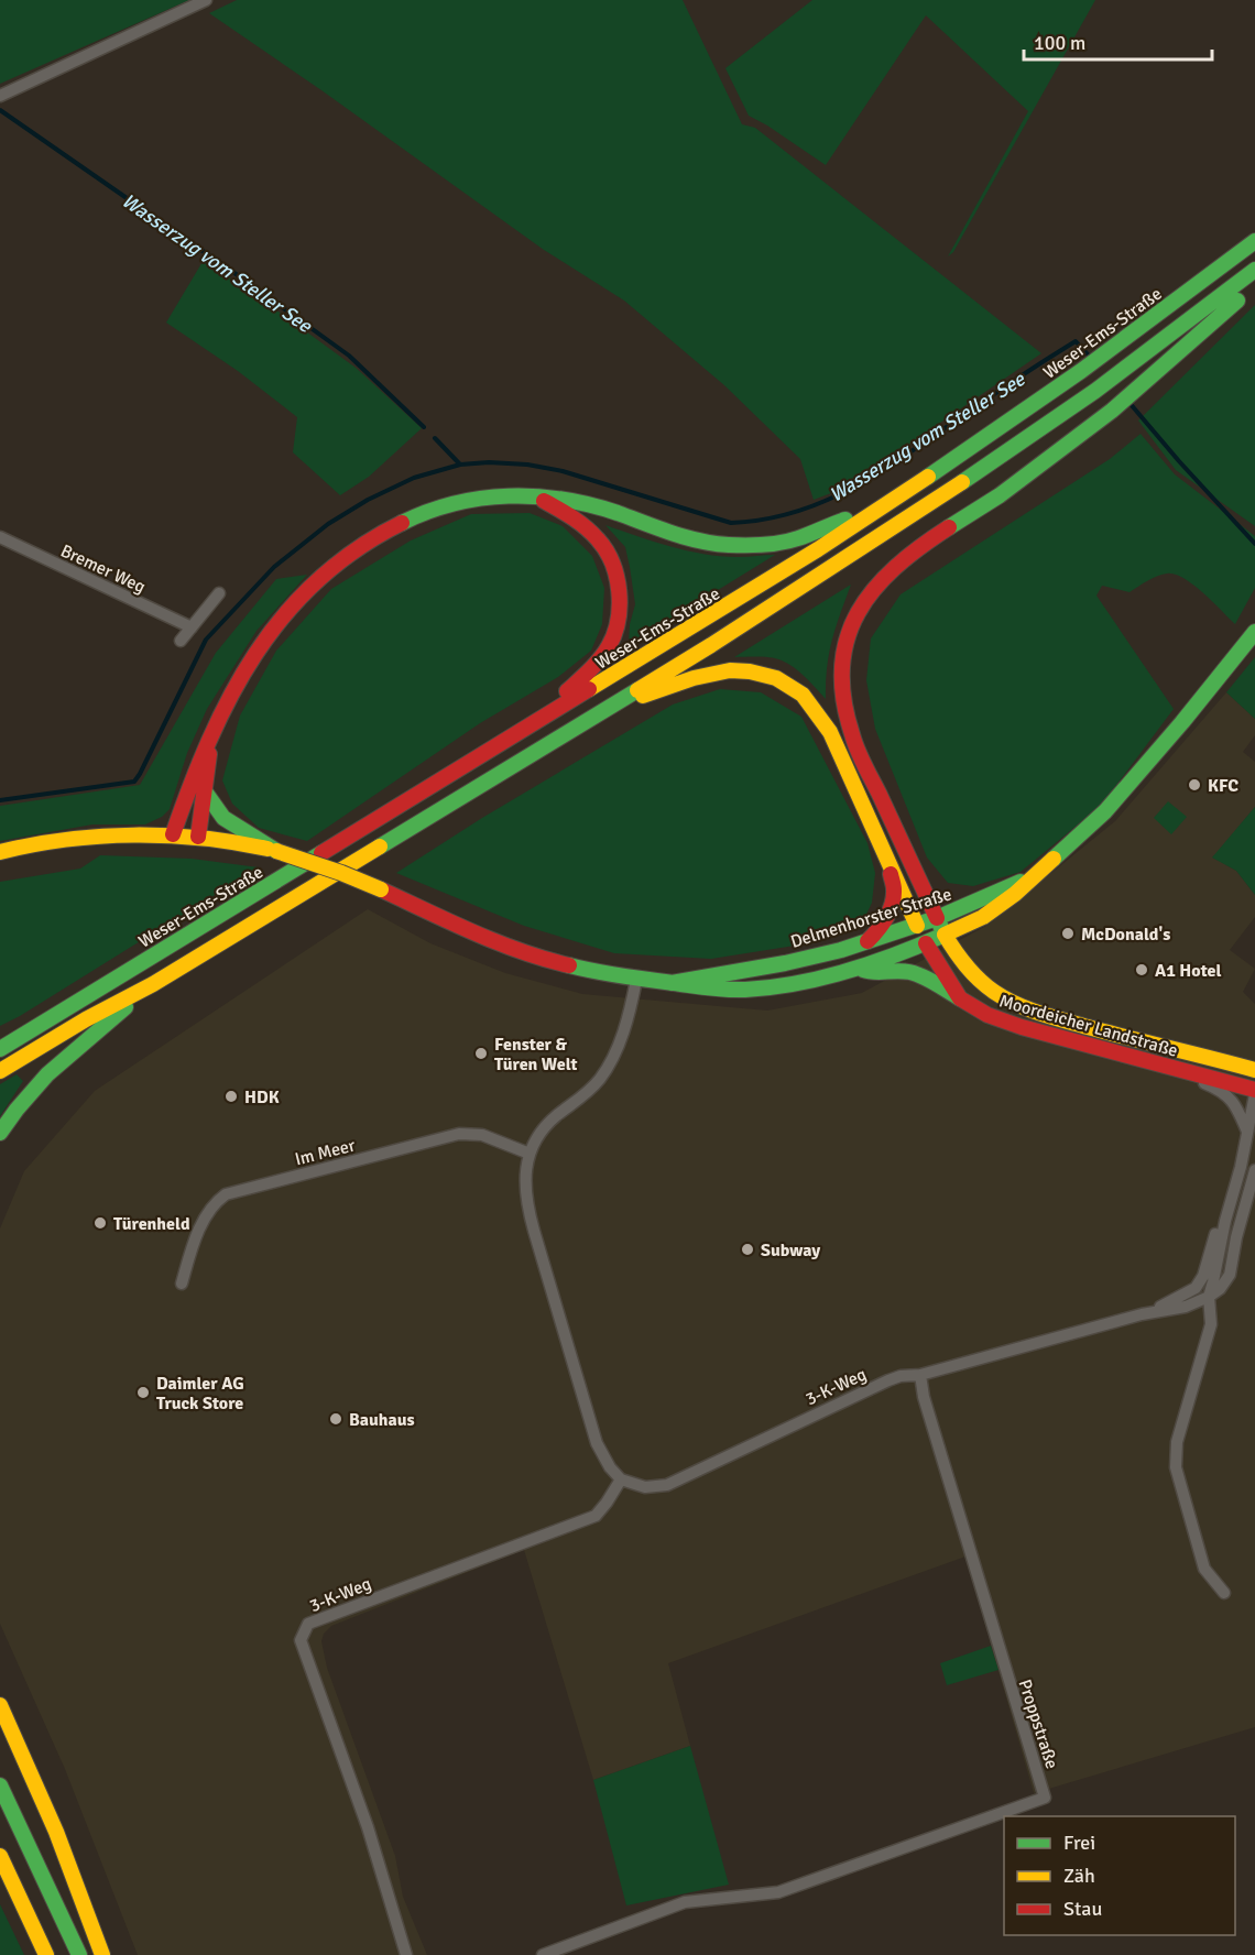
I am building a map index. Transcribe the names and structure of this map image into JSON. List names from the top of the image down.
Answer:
{
  "streets": {
    "main road": ["Weser-Ems-Straße", "Delmenhorster Straße", "Moordeicher Landstraße"],
    "street": [
      "Bremer Weg",
      "Im Meer",
      "3-K-Weg",
      "Proppstraße"
    ]
  },
  "crossings": [
    ["Delmenhorster Straße", "Moordeicher Landstraße"],
    ["3-K-Weg", "Proppstraße"]
  ],
  "water": ["Wasserzug vom Steller See"],
  "places": [
    "KFC",
    "McDonald's",
    "A1 Hotel",
    "Fenster & Türen Welt",
    "HDK",
    "Türenheld",
    "Subway",
    "Daimler AG Truck Store",
    "Bauhaus"
  ],
  "legend": ["Frei", "Zäh", "Stau"],
  "scale_bar": "100 m"
}
